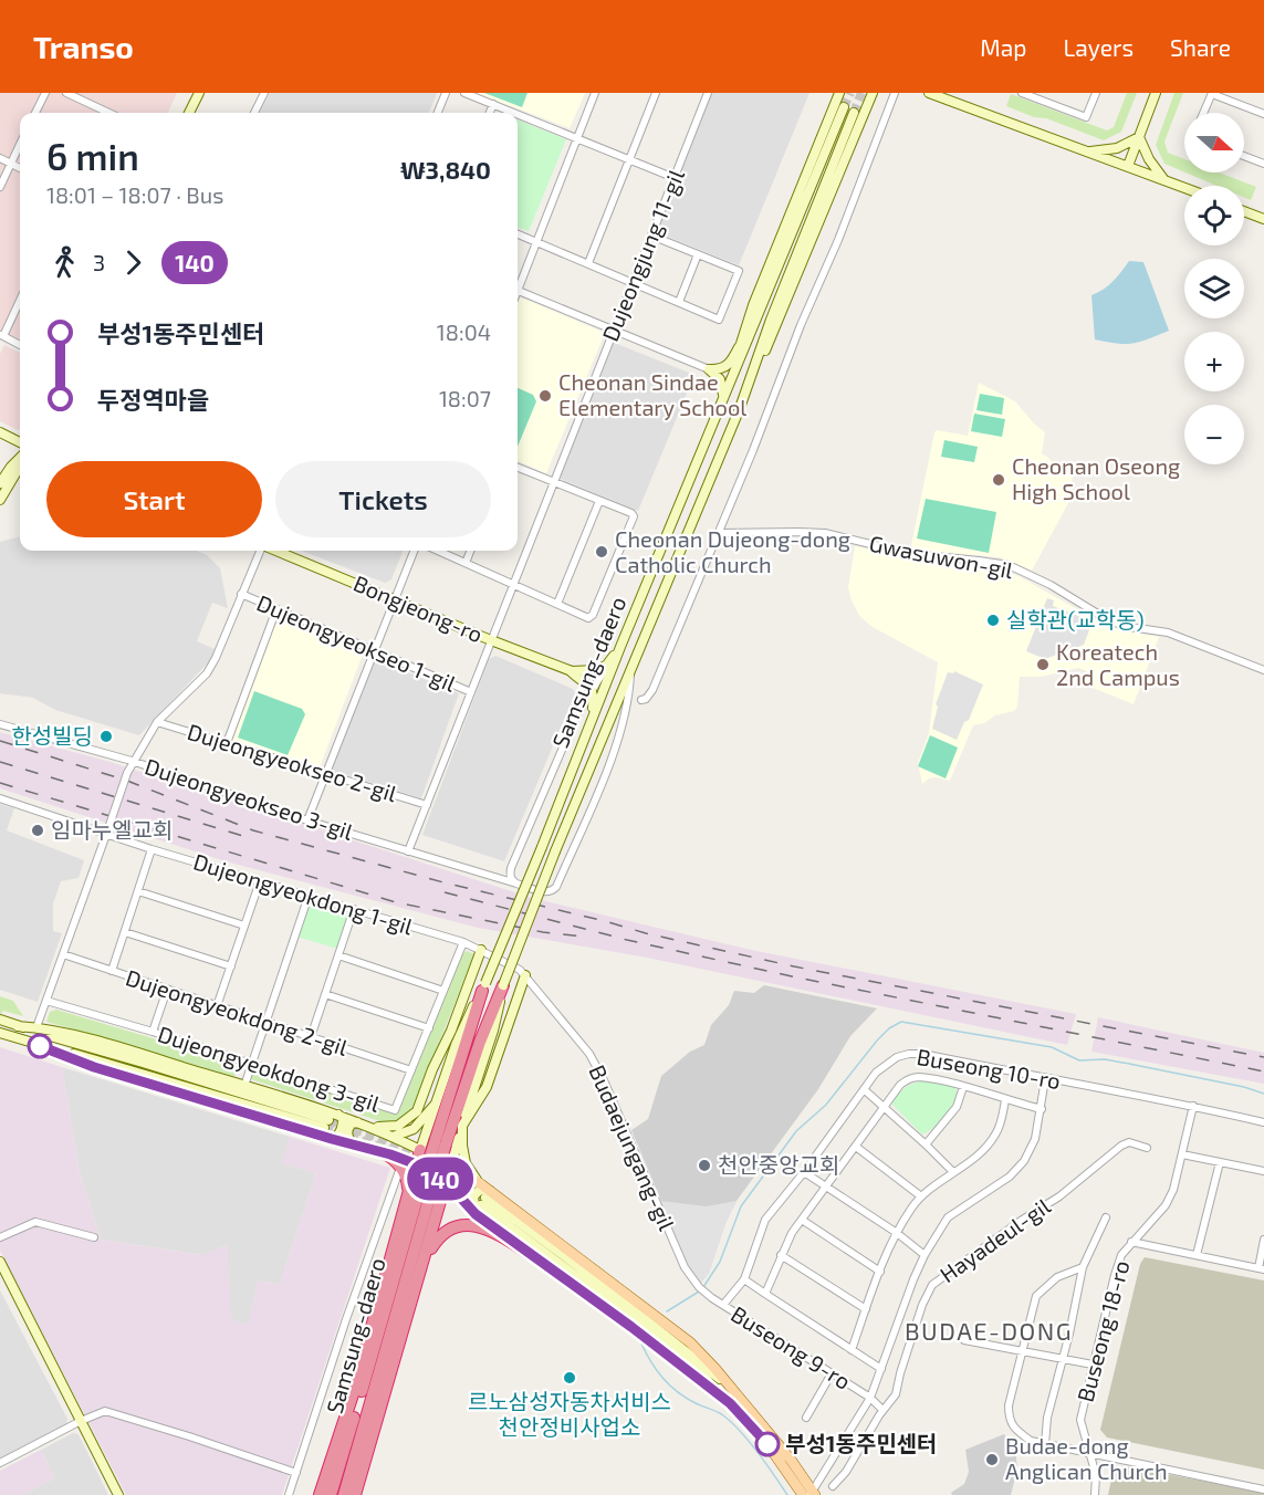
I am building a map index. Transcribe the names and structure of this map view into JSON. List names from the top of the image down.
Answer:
{
  "streets": {
    "highway": ["Samsung-daero"],
    "main road": ["Bongjeong-ro"],
    "street": [
      "Dujeongjung 11-gil",
      "Gwasuwon-gil",
      "Dujeongyeokseo 1-gil",
      "Dujeongyeokseo 2-gil",
      "Dujeongyeokseo 3-gil",
      "Dujeongyeokdong 1-gil",
      "Dujeongyeokdong 2-gil",
      "Dujeongyeokdong 3-gil",
      "Buseong 10-ro",
      "Budaejungang-gil",
      "Hayadeul-gil",
      "Buseong 18-ro",
      "Buseong 9-ro"
    ]
  },
  "crossings": [
    ["Dujeongjung 11-gil", "Bongjeong-ro"],
    ["Dujeongjung 11-gil", "Dujeongyeokseo 1-gil"],
    ["Dujeongjung 11-gil", "Dujeongyeokseo 2-gil"],
    ["Dujeongjung 11-gil", "Dujeongyeokseo 3-gil"],
    ["Samsung-daero", "Dujeongyeokseo 3-gil"],
    ["Dujeongyeokdong 1-gil", "Dujeongyeokdong 3-gil"],
    ["Dujeongyeokdong 1-gil", "Budaejungang-gil"],
    ["Dujeongyeokdong 2-gil", "Dujeongyeokdong 3-gil"],
    ["Buseong 10-ro", "Buseong 18-ro"],
    ["Buseong 10-ro", "Buseong 9-ro"],
    ["Budaejungang-gil", "Buseong 9-ro"],
    ["Hayadeul-gil", "Buseong 9-ro"]
  ],
  "districts": ["BUDAE-DONG"],
  "places": [
    "Cheonan Sindae Elementary School",
    "Cheonan Oseong High School",
    "Cheonan Dujeong-dong Catholic Church",
    "실학관(교학동)",
    "Koreatech 2nd Campus",
    "한성빌딩",
    "임마누엘교회",
    "천안중앙교회",
    "르노삼성자동차서비스 천안정비사업소",
    "부성1동주민센터",
    "Budae-dong Anglican Church"
  ],
  "lines": ["bus line 140"],
  "north": "right",
  "page": {
    "header": "Transo",
    "nav": ["Map", "Layers", "Share"],
    "on_map": "140",
    "map_buttons": ["+", "−"],
    "heading": ["6 min", "18:01 – 18:07 · Bus", "₩3,840"],
    "legs": ["3", "140"],
    "list": [
      {
        "name": "부성1동주민센터",
        "value": "18:04"
      },
      {
        "name": "두정역마을",
        "value": "18:07"
      }
    ],
    "buttons": ["Start", "Tickets"]
  }
}
